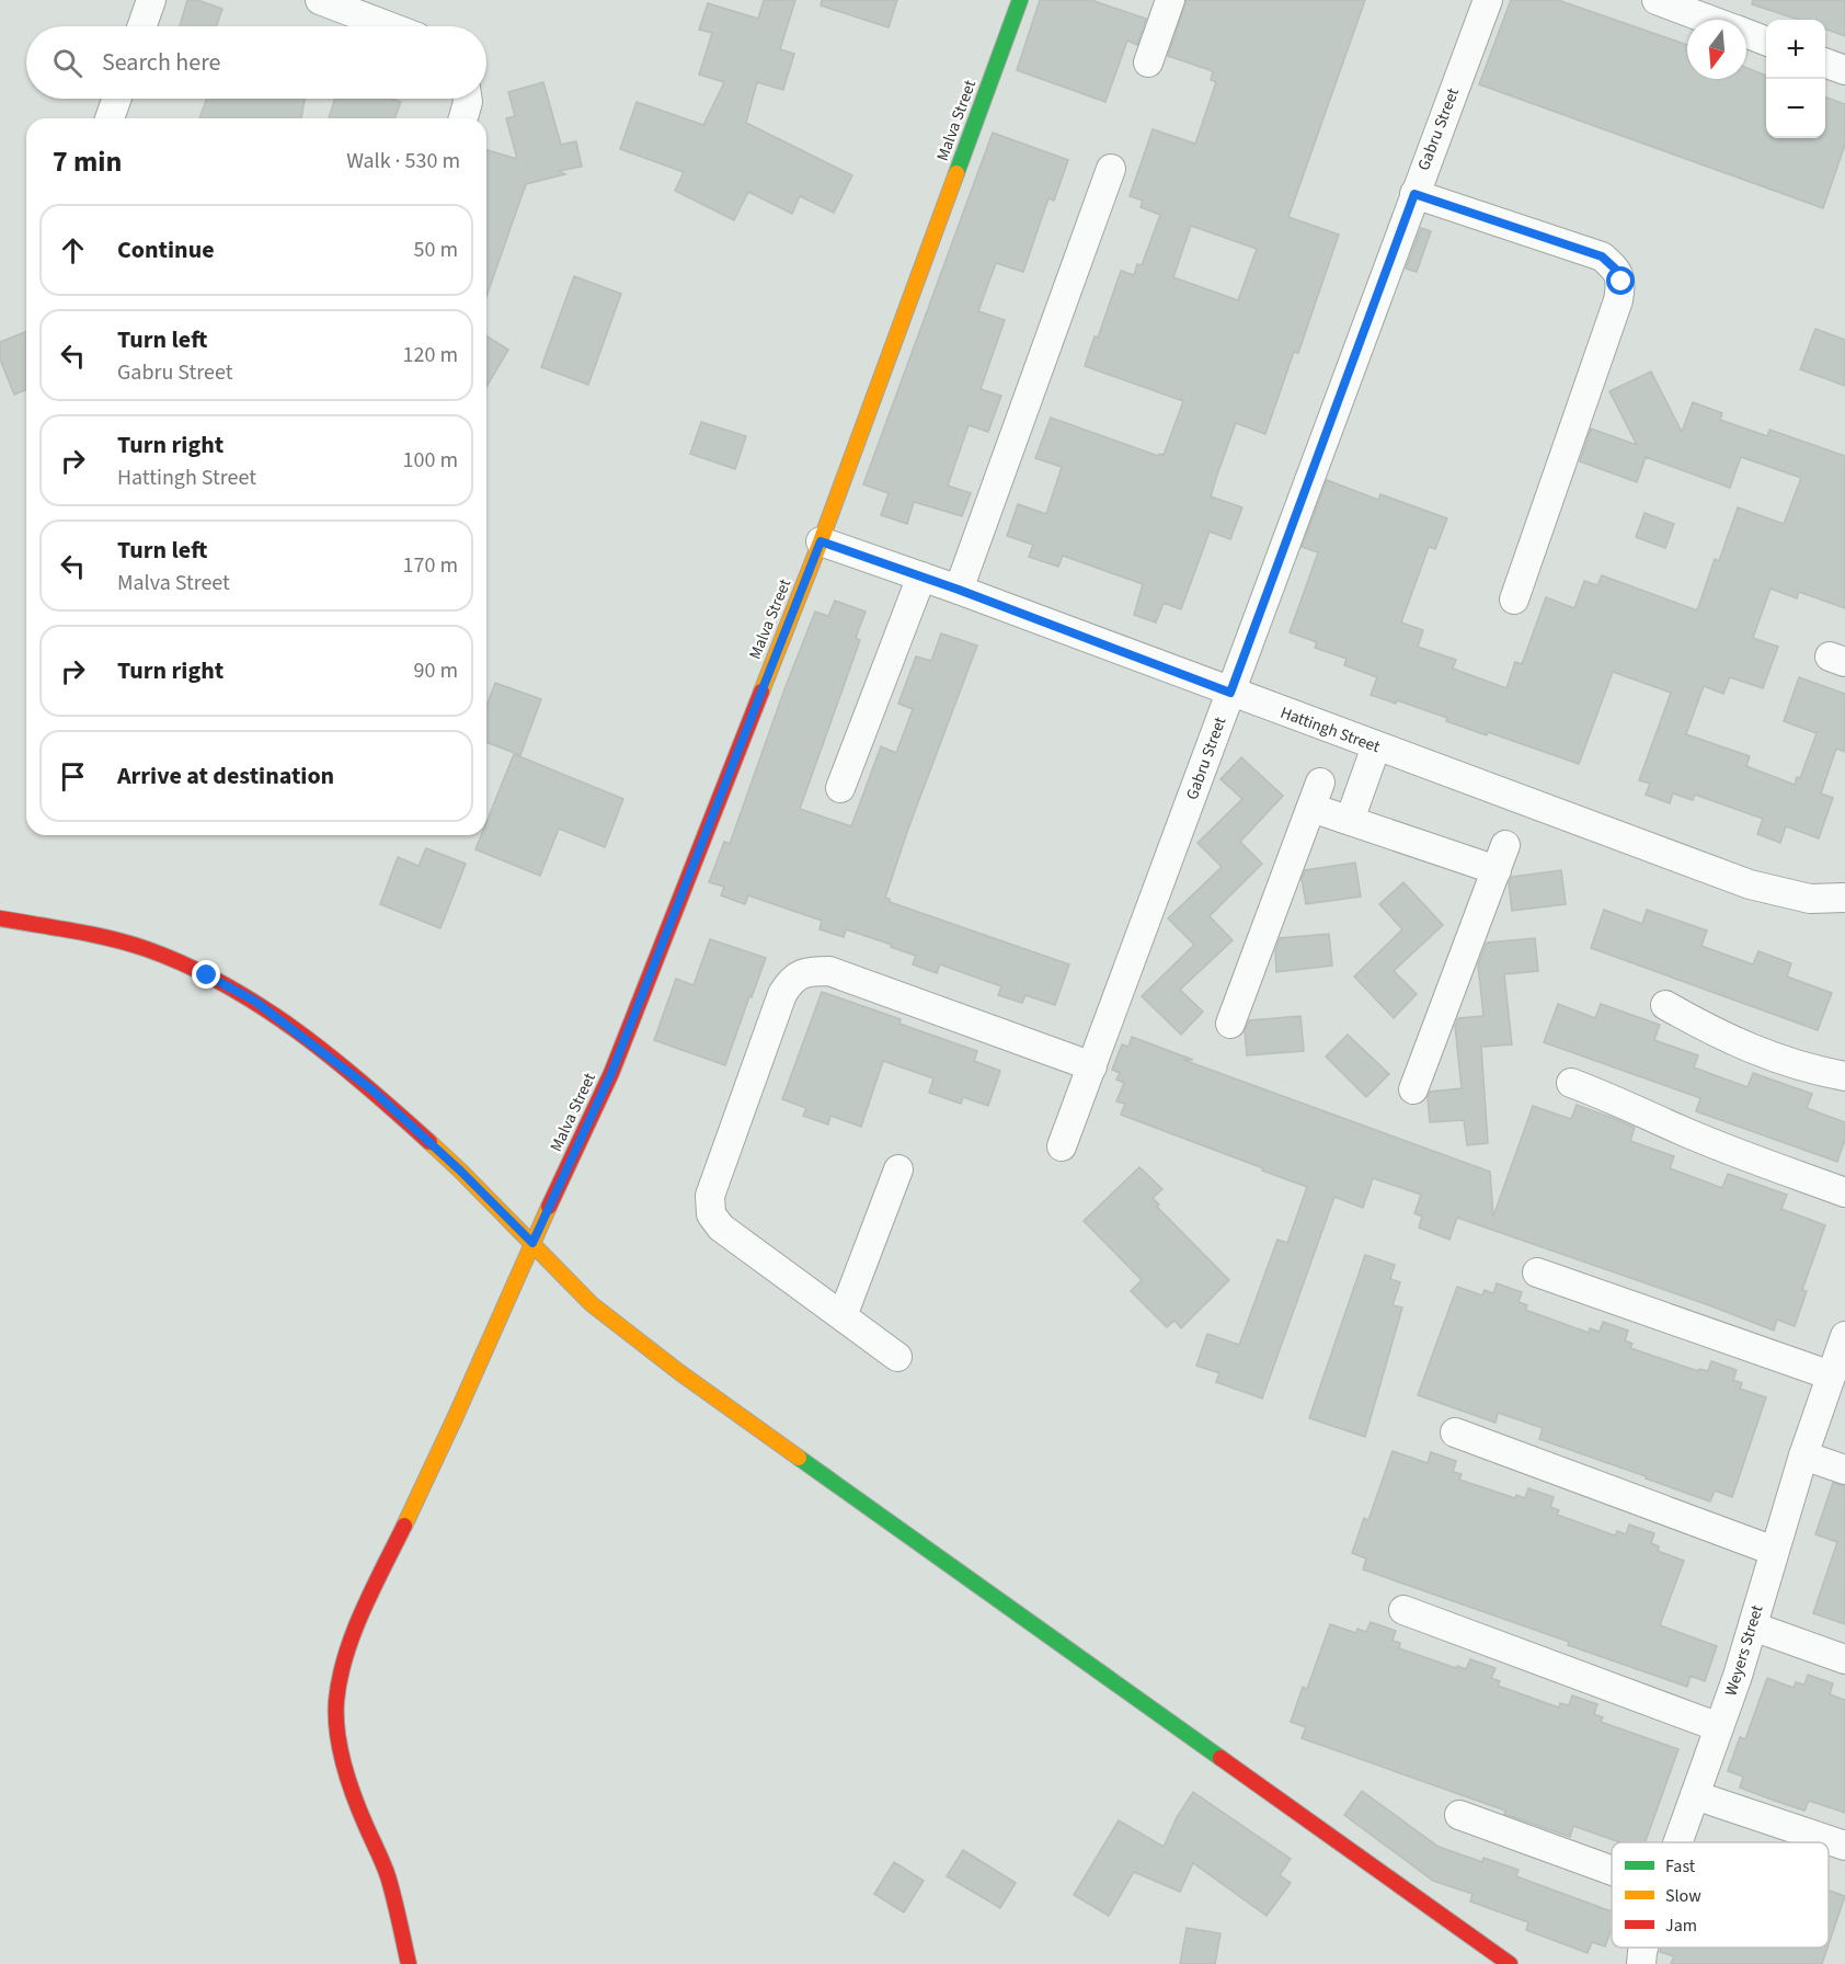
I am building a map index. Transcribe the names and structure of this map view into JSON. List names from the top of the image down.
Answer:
{
  "streets": {
    "street": [
      "Malva Street",
      "Gabru Street",
      "Hattingh Street",
      "Weyers Street"
    ]
  },
  "crossings": [
    ["Malva Street", "Hattingh Street"],
    ["Gabru Street", "Hattingh Street"]
  ],
  "legend": ["Fast", "Slow", "Jam"],
  "north": "bottom",
  "page": {
    "map_buttons": ["+", "−"],
    "search": "Search here",
    "heading": ["7 min", "Walk · 530 m"],
    "list": [
      ["Continue", "50 m"],
      ["Turn left", "Gabru Street", "120 m"],
      ["Turn right", "Hattingh Street", "100 m"],
      ["Turn left", "Malva Street", "170 m"],
      ["Turn right", "90 m"],
      "Arrive at destination"
    ]
  }
}
